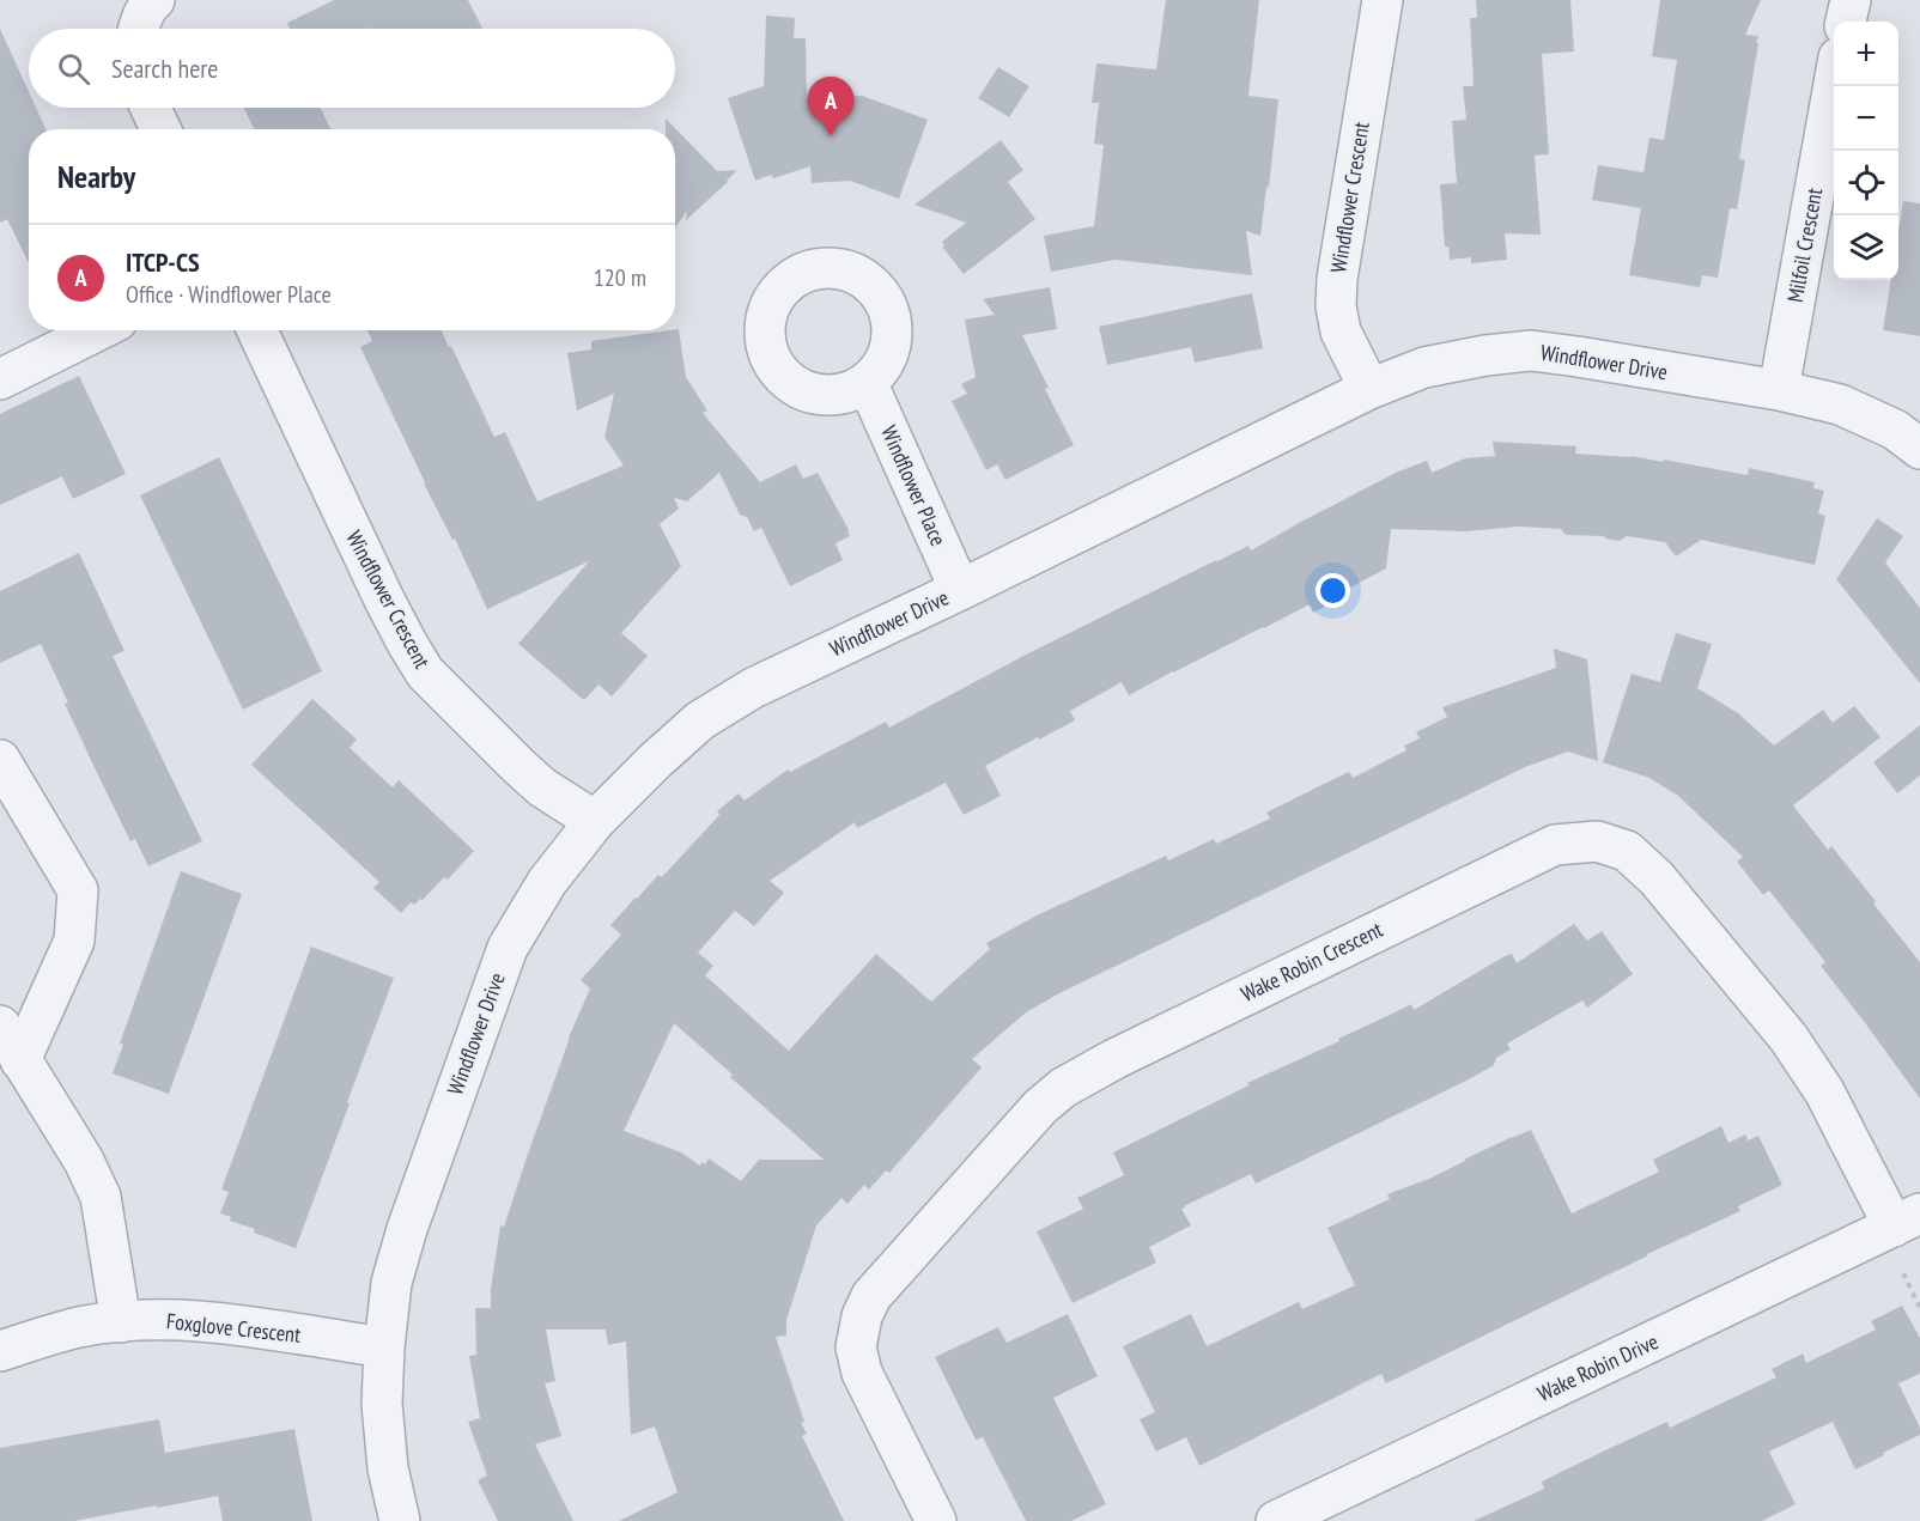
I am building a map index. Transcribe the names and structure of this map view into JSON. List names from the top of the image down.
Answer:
{
  "streets": {
    "street": [
      "Windflower Crescent",
      "Milfoil Crescent",
      "Windflower Drive",
      "Windflower Place",
      "Wake Robin Crescent",
      "Foxglove Crescent",
      "Wake Robin Drive"
    ]
  },
  "crossings": [
    ["Windflower Crescent", "Windflower Drive"],
    ["Milfoil Crescent", "Windflower Drive"],
    ["Windflower Drive", "Windflower Place"],
    ["Windflower Drive", "Foxglove Crescent"],
    ["Wake Robin Crescent", "Wake Robin Drive"]
  ],
  "page": {
    "map_buttons": ["+", "−"],
    "search": "Search here",
    "pins": "A",
    "heading": "Nearby",
    "list": [
      {
        "mark": "A",
        "name": "ITCP-CS",
        "note": "Office · Windflower Place",
        "value": "120 m"
      }
    ]
  }
}
